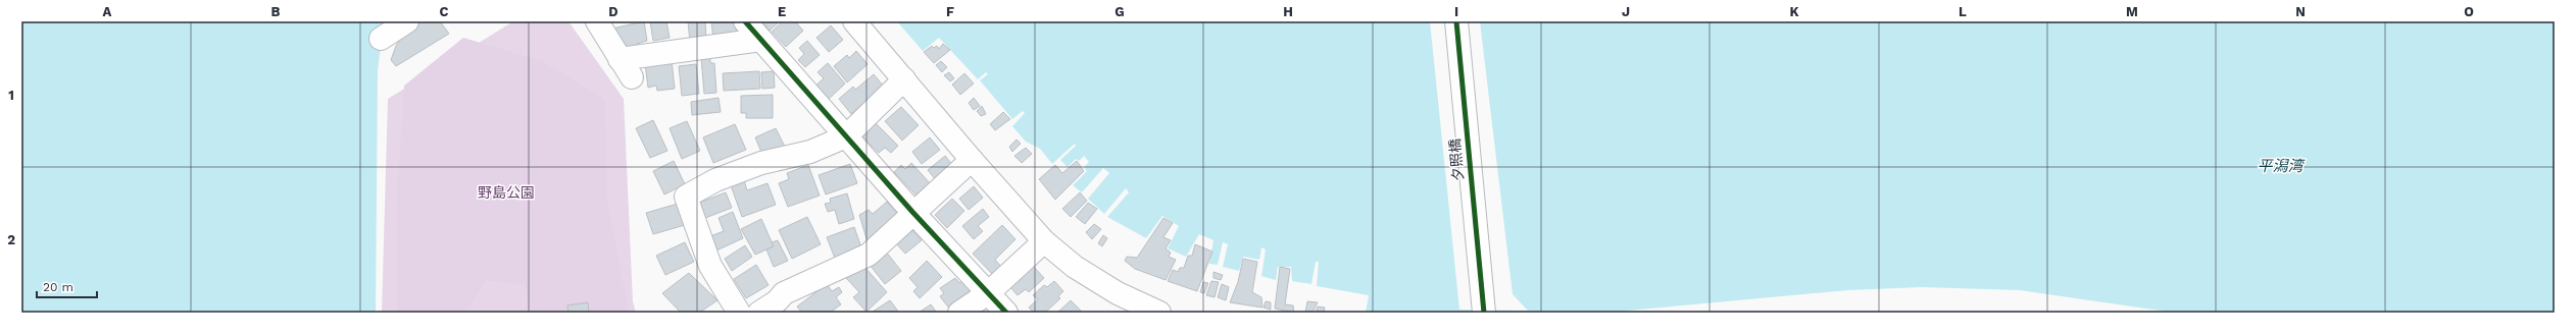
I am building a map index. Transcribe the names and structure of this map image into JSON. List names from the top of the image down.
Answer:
{
  "streets": {
    "street": ["夕照橋"]
  },
  "water": ["平潟湾"],
  "parks": ["野島公園"],
  "scale_bar": "20 m",
  "grid": {
    "columns": [
      "A",
      "B",
      "C",
      "D",
      "E",
      "F",
      "G",
      "H",
      "I",
      "J",
      "K",
      "L",
      "M",
      "N",
      "O"
    ],
    "rows": ["1", "2"]
  }
}
